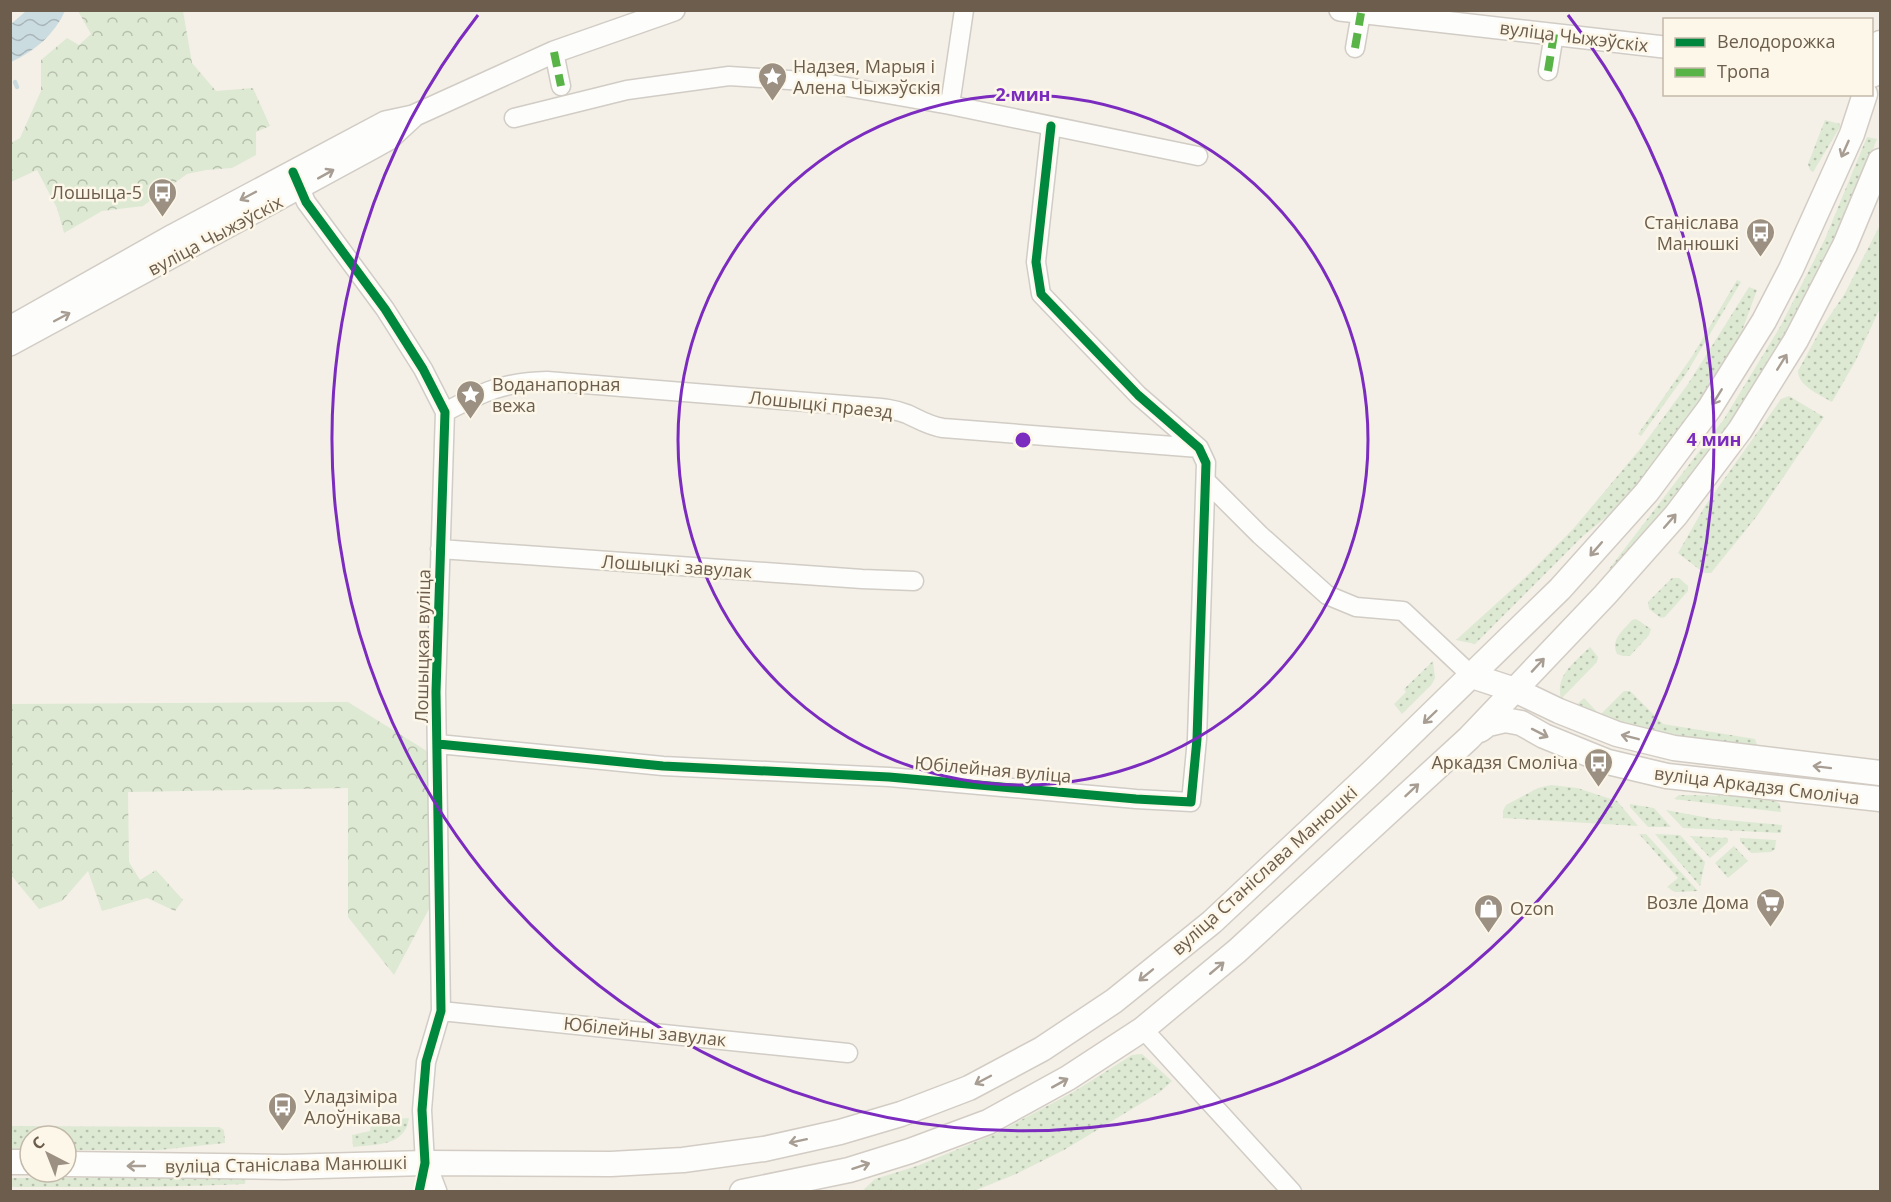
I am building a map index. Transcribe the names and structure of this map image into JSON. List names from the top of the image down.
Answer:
{
  "streets": {
    "main road": ["вуліца Аркадзя Смоліча", "вуліца Станіслава Манюшкі"],
    "street": [
      "вуліца Чыжэўскіх",
      "Лошыцкі праезд",
      "Лошыцкі завулак",
      "Лошыцкая вуліца",
      "Юбілейная вуліца",
      "Юбілейны завулак"
    ]
  },
  "crossings": [
    ["вуліца Чыжэўскіх", "Лошыцкая вуліца"],
    ["Лошыцкі праезд", "Лошыцкая вуліца"],
    ["Лошыцкі праезд", "Юбілейная вуліца"],
    ["Лошыцкі завулак", "Лошыцкая вуліца"],
    ["Лошыцкая вуліца", "Юбілейная вуліца"],
    ["Лошыцкая вуліца", "вуліца Станіслава Манюшкі"],
    ["Лошыцкая вуліца", "Юбілейны завулак"],
    ["вуліца Аркадзя Смоліча", "вуліца Станіслава Манюшкі"]
  ],
  "places": {
    "place": ["Надзея, Марыя і Алена Чыжэўскія", "Воданапорная вежа"],
    "bus stop": [
      "Лошыца-5",
      "Станіслава Манюшкі",
      "Аркадзя Смоліча",
      "Уладзіміра Алоўнікава"
    ],
    "supermarket": ["Возле Дома"],
    "shop": ["Ozon"]
  },
  "legend": ["Велодорожка", "Тропа"],
  "north": "top left",
  "rings": ["2 мин", "4 мин"]
}
